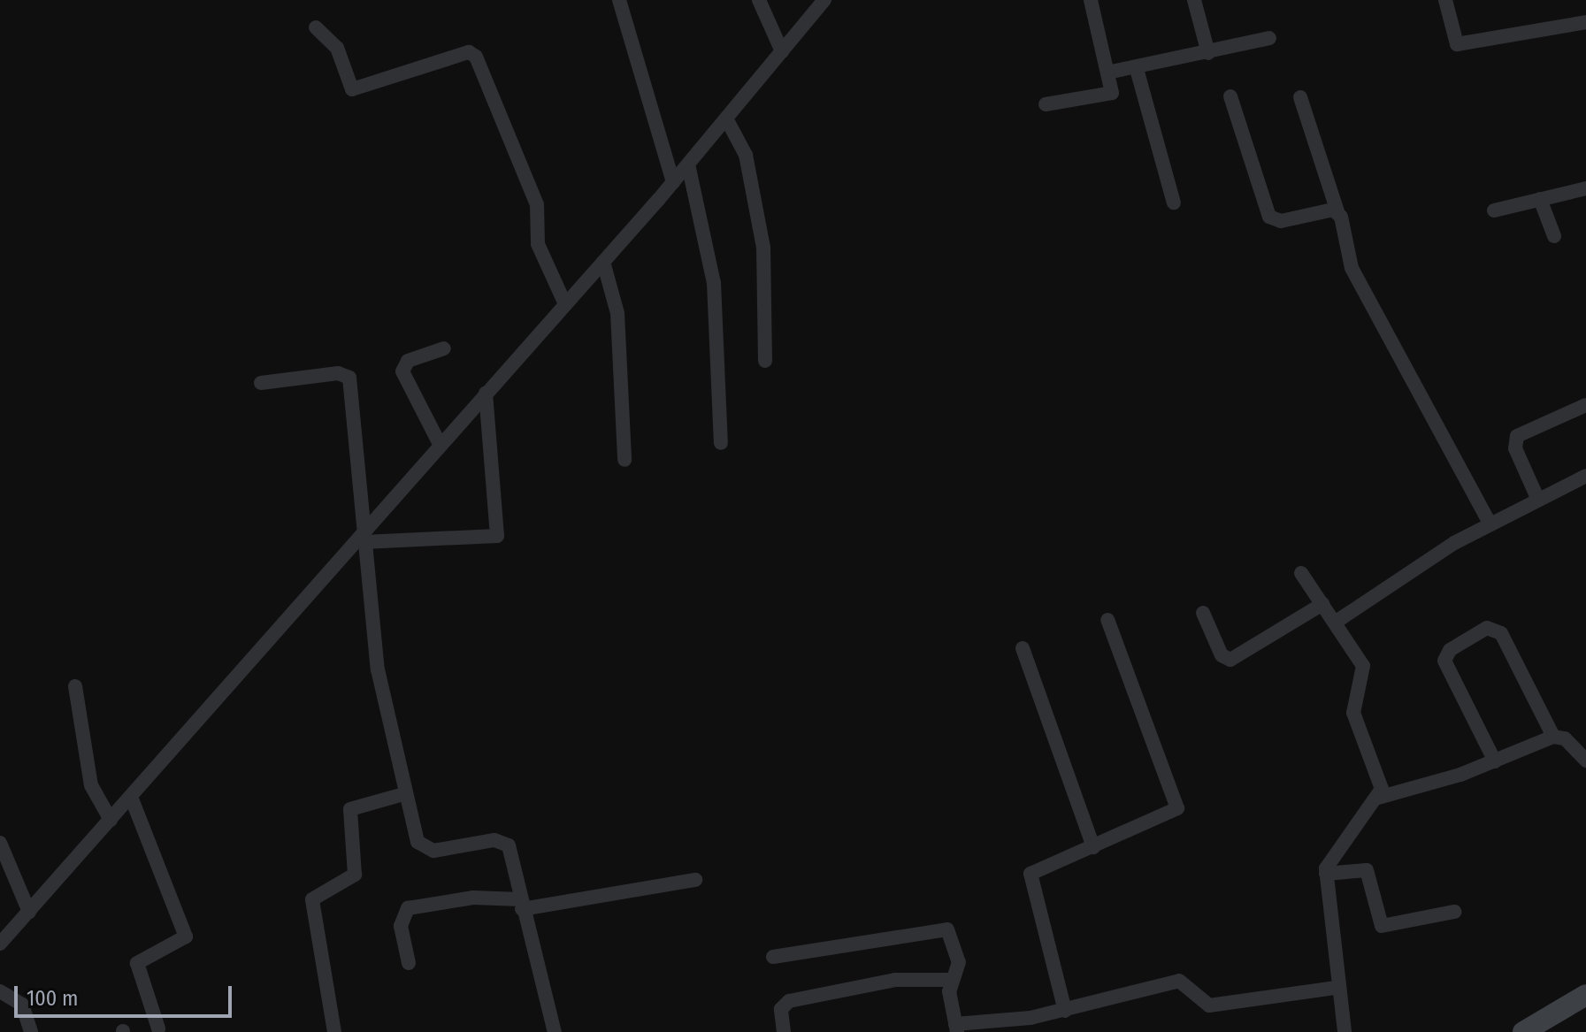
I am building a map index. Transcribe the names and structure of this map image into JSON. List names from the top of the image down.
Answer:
{
  "scale_bar": "100 m"
}
